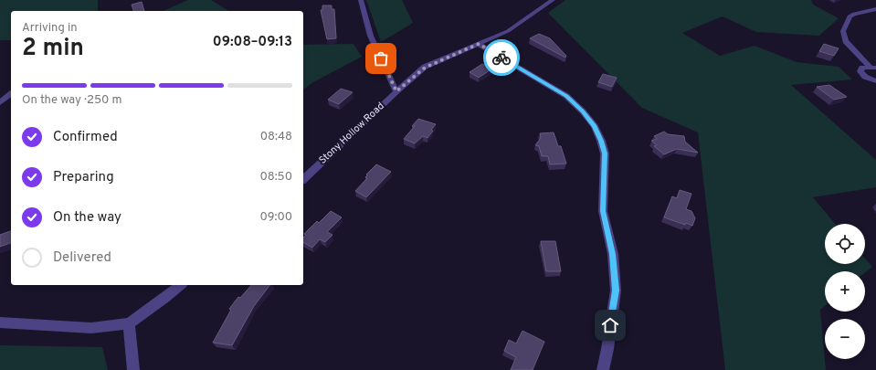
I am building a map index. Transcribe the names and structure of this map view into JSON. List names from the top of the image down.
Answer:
{
  "streets": {
    "street": ["Stony Hollow Road"]
  },
  "page": {
    "heading": ["2 min", "Arriving in", "09:08–09:13"],
    "bar": "On the way · 250 m",
    "list": [
      ["Confirmed", "08:48"],
      ["Preparing", "08:50"],
      ["On the way", "09:00"],
      "Delivered"
    ],
    "map_buttons": ["+", "−"]
  }
}
